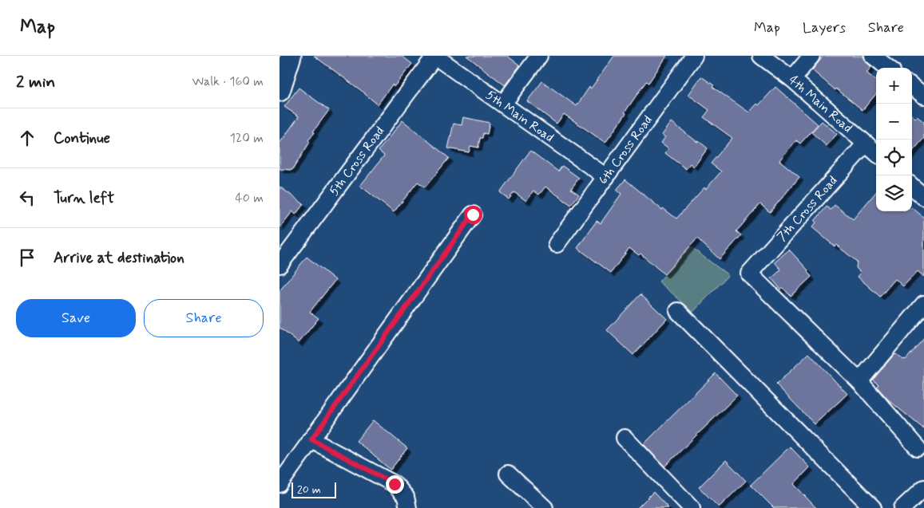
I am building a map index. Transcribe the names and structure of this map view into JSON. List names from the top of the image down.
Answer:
{
  "streets": {
    "street": [
      "4th Main Road",
      "5th Main Road",
      "6th Cross Road",
      "5th Cross Road",
      "7th Cross Road"
    ]
  },
  "crossings": [
    ["4th Main Road", "7th Cross Road"],
    ["5th Main Road", "6th Cross Road"],
    ["5th Main Road", "5th Cross Road"]
  ],
  "scale_bar": "20 m",
  "page": {
    "header": "Map",
    "nav": ["Map", "Layers", "Share"],
    "heading": ["2 min", "Walk · 160 m"],
    "map_buttons": ["+", "−"],
    "list": [
      ["Continue", "120 m"],
      ["Turn left", "40 m"],
      "Arrive at destination"
    ],
    "buttons": ["Save", "Share"],
    "scale": "20 m"
  }
}
